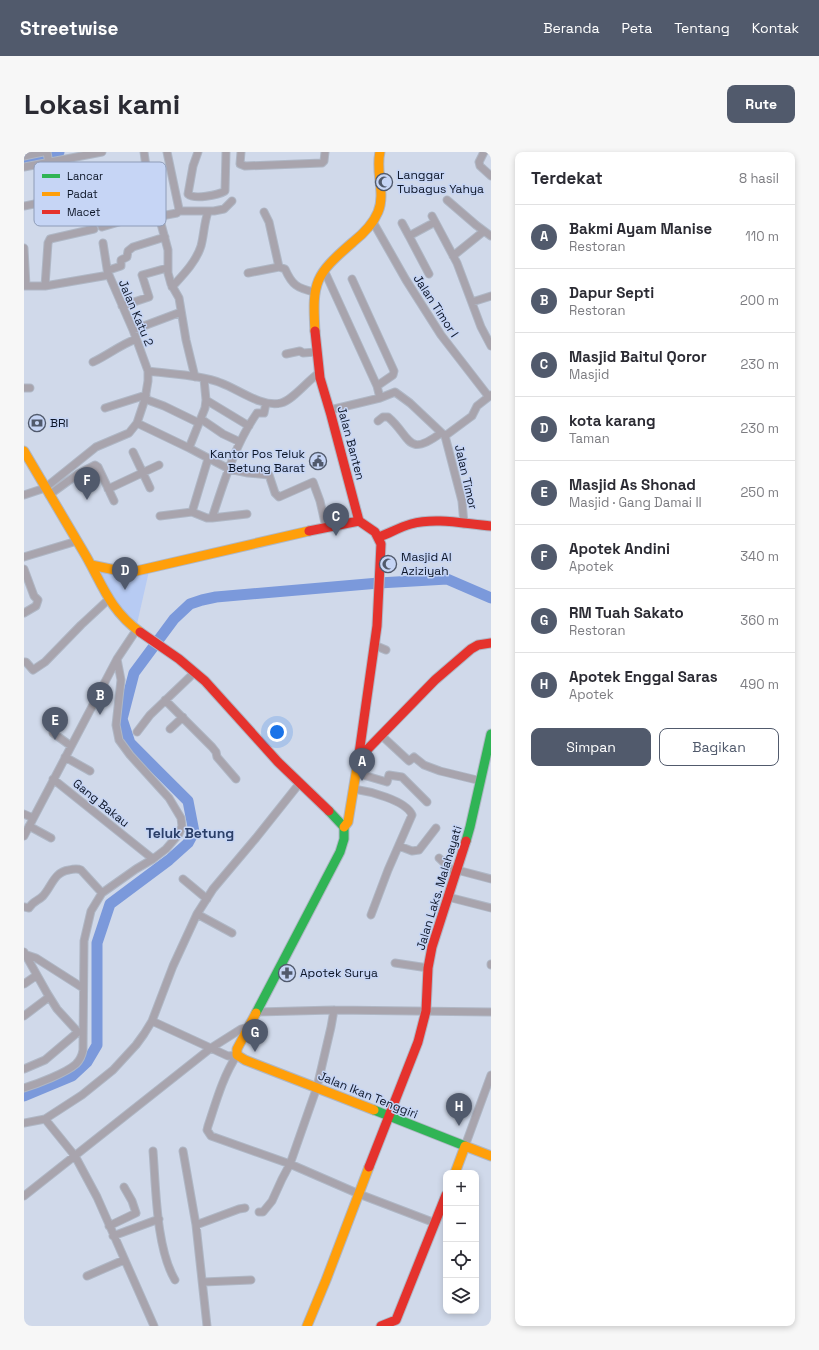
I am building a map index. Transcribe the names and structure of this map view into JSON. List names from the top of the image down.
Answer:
{
  "streets": {
    "main road": ["Jalan Banten", "Jalan Laks. Malahayati", "Jalan Ikan Tenggiri"],
    "street": [
      "Jalan Timor I",
      "Jalan Katu 2",
      "Jalan Timor",
      "Gang Bakau"
    ]
  },
  "crossings": [
    ["Jalan Timor I", "Jalan Banten"],
    ["Jalan Laks. Malahayati", "Jalan Ikan Tenggiri"]
  ],
  "districts": ["Teluk Betung"],
  "places": {
    "mosque": ["Langgar Tubagus Yahya", "Masjid Al Aziziyah"],
    "bank": ["BRI"],
    "public building": ["Kantor Pos Teluk Betung Barat"],
    "pharmacy": ["Apotek Surya"]
  },
  "legend": ["Lancar", "Padat", "Macet"],
  "page": {
    "header": "Streetwise",
    "nav": [
      "Beranda",
      "Peta",
      "Tentang",
      "Kontak"
    ],
    "buttons": [
      "Rute",
      ["Simpan", "Bagikan"]
    ],
    "title": "Lokasi kami",
    "heading": ["Terdekat", "8 hasil"],
    "list": [
      {
        "mark": "A",
        "name": "Bakmi Ayam Manise",
        "note": "Restoran",
        "value": "110 m"
      },
      {
        "mark": "B",
        "name": "Dapur Septi",
        "note": "Restoran",
        "value": "200 m"
      },
      {
        "mark": "C",
        "name": "Masjid Baitul Qoror",
        "note": "Masjid",
        "value": "230 m"
      },
      {
        "mark": "D",
        "name": "kota karang",
        "note": "Taman",
        "value": "230 m"
      },
      {
        "mark": "E",
        "name": "Masjid As Shonad",
        "note": "Masjid · Gang Damai II",
        "value": "250 m"
      },
      {
        "mark": "F",
        "name": "Apotek Andini",
        "note": "Apotek",
        "value": "340 m"
      },
      {
        "mark": "G",
        "name": "RM Tuah Sakato",
        "note": "Restoran",
        "value": "360 m"
      },
      {
        "mark": "H",
        "name": "Apotek Enggal Saras",
        "note": "Apotek",
        "value": "490 m"
      }
    ],
    "pins": [
      "F",
      "C",
      "D",
      "B",
      "E",
      "A",
      "G",
      "H"
    ],
    "map_buttons": ["+", "−"]
  }
}
